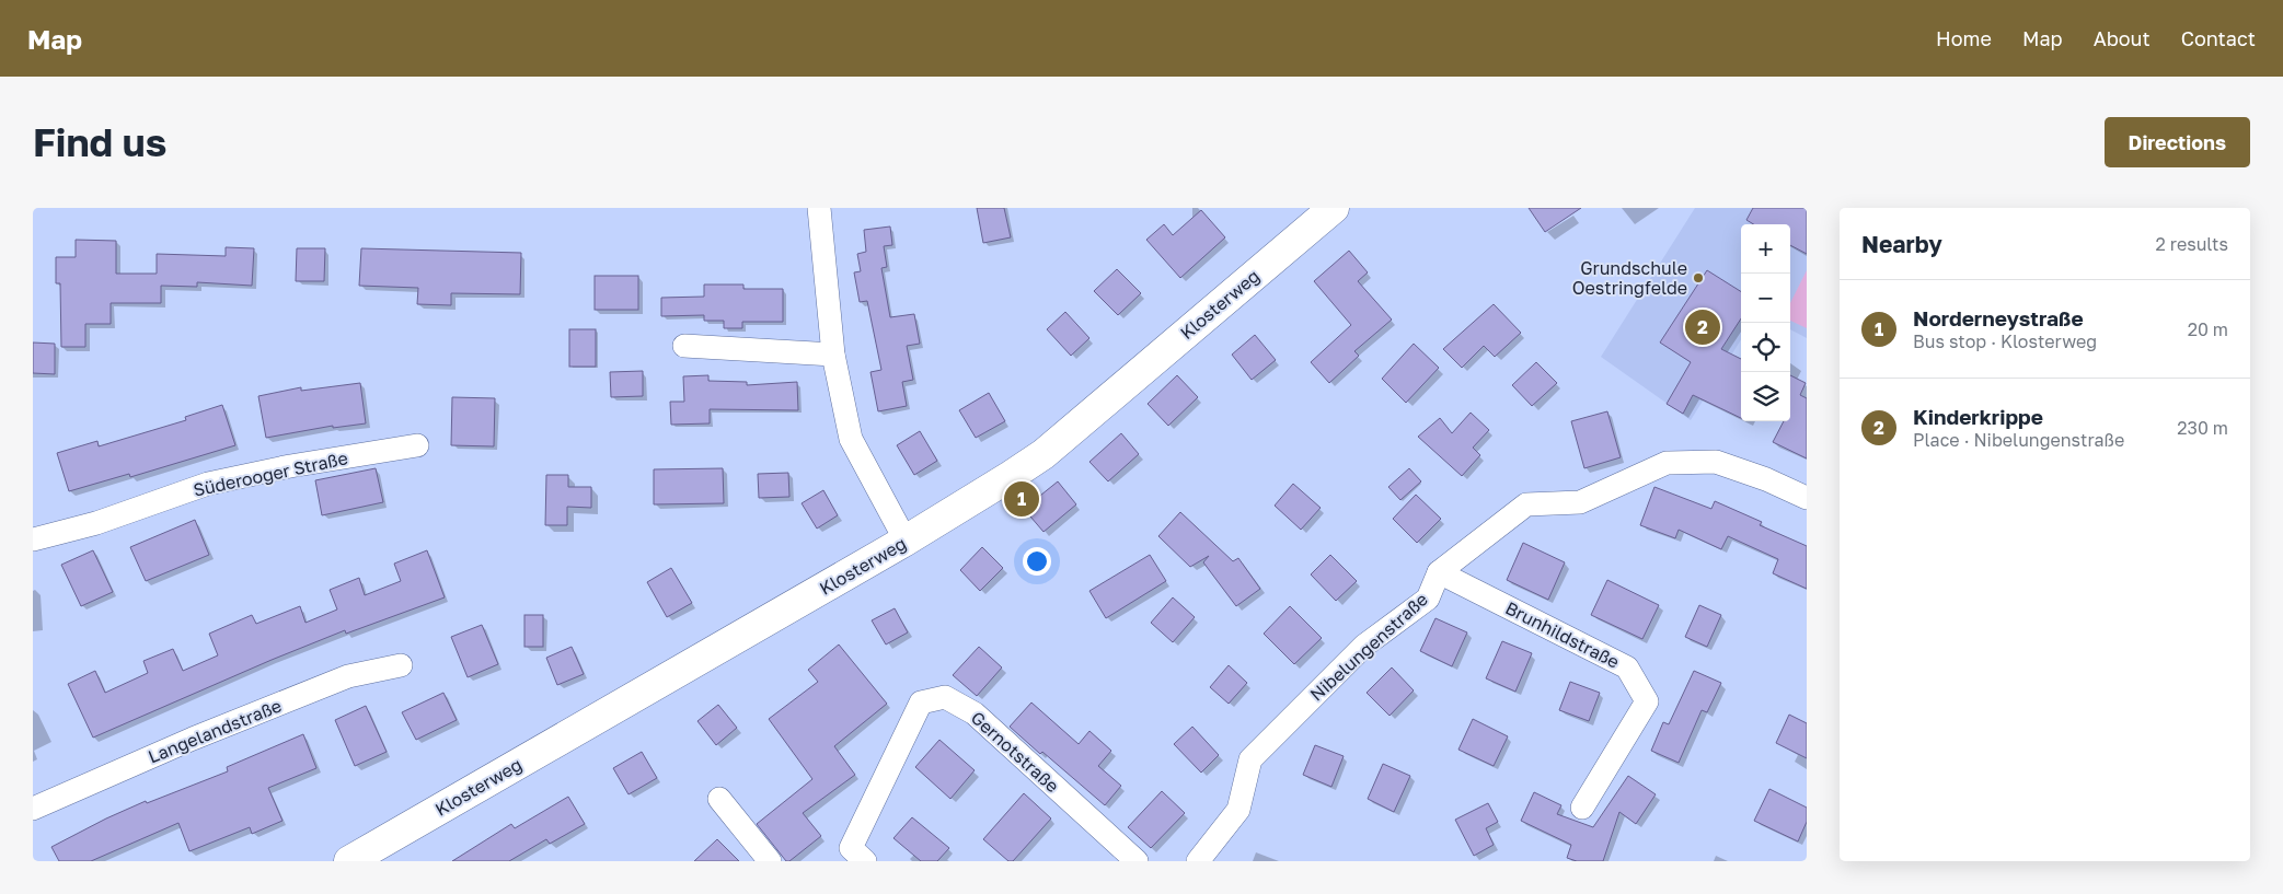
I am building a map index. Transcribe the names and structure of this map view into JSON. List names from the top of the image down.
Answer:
{
  "streets": {
    "street": [
      "Klosterweg",
      "Süderooger Straße",
      "Brunhildstraße",
      "Nibelungenstraße",
      "Langelandstraße",
      "Gernotstraße"
    ]
  },
  "crossings": [
    ["Brunhildstraße", "Nibelungenstraße"]
  ],
  "places": ["Grundschule Oestringfelde"],
  "page": {
    "header": "Map",
    "nav": [
      "Home",
      "Map",
      "About",
      "Contact"
    ],
    "buttons": "Directions",
    "title": "Find us",
    "heading": ["Nearby", "2 results"],
    "map_buttons": ["+", "−"],
    "list": [
      {
        "mark": "1",
        "name": "Norderneystraße",
        "note": "Bus stop · Klosterweg",
        "value": "20 m"
      },
      {
        "mark": "2",
        "name": "Kinderkrippe",
        "note": "Place · Nibelungenstraße",
        "value": "230 m"
      }
    ],
    "pins": ["2", "1"]
  }
}
